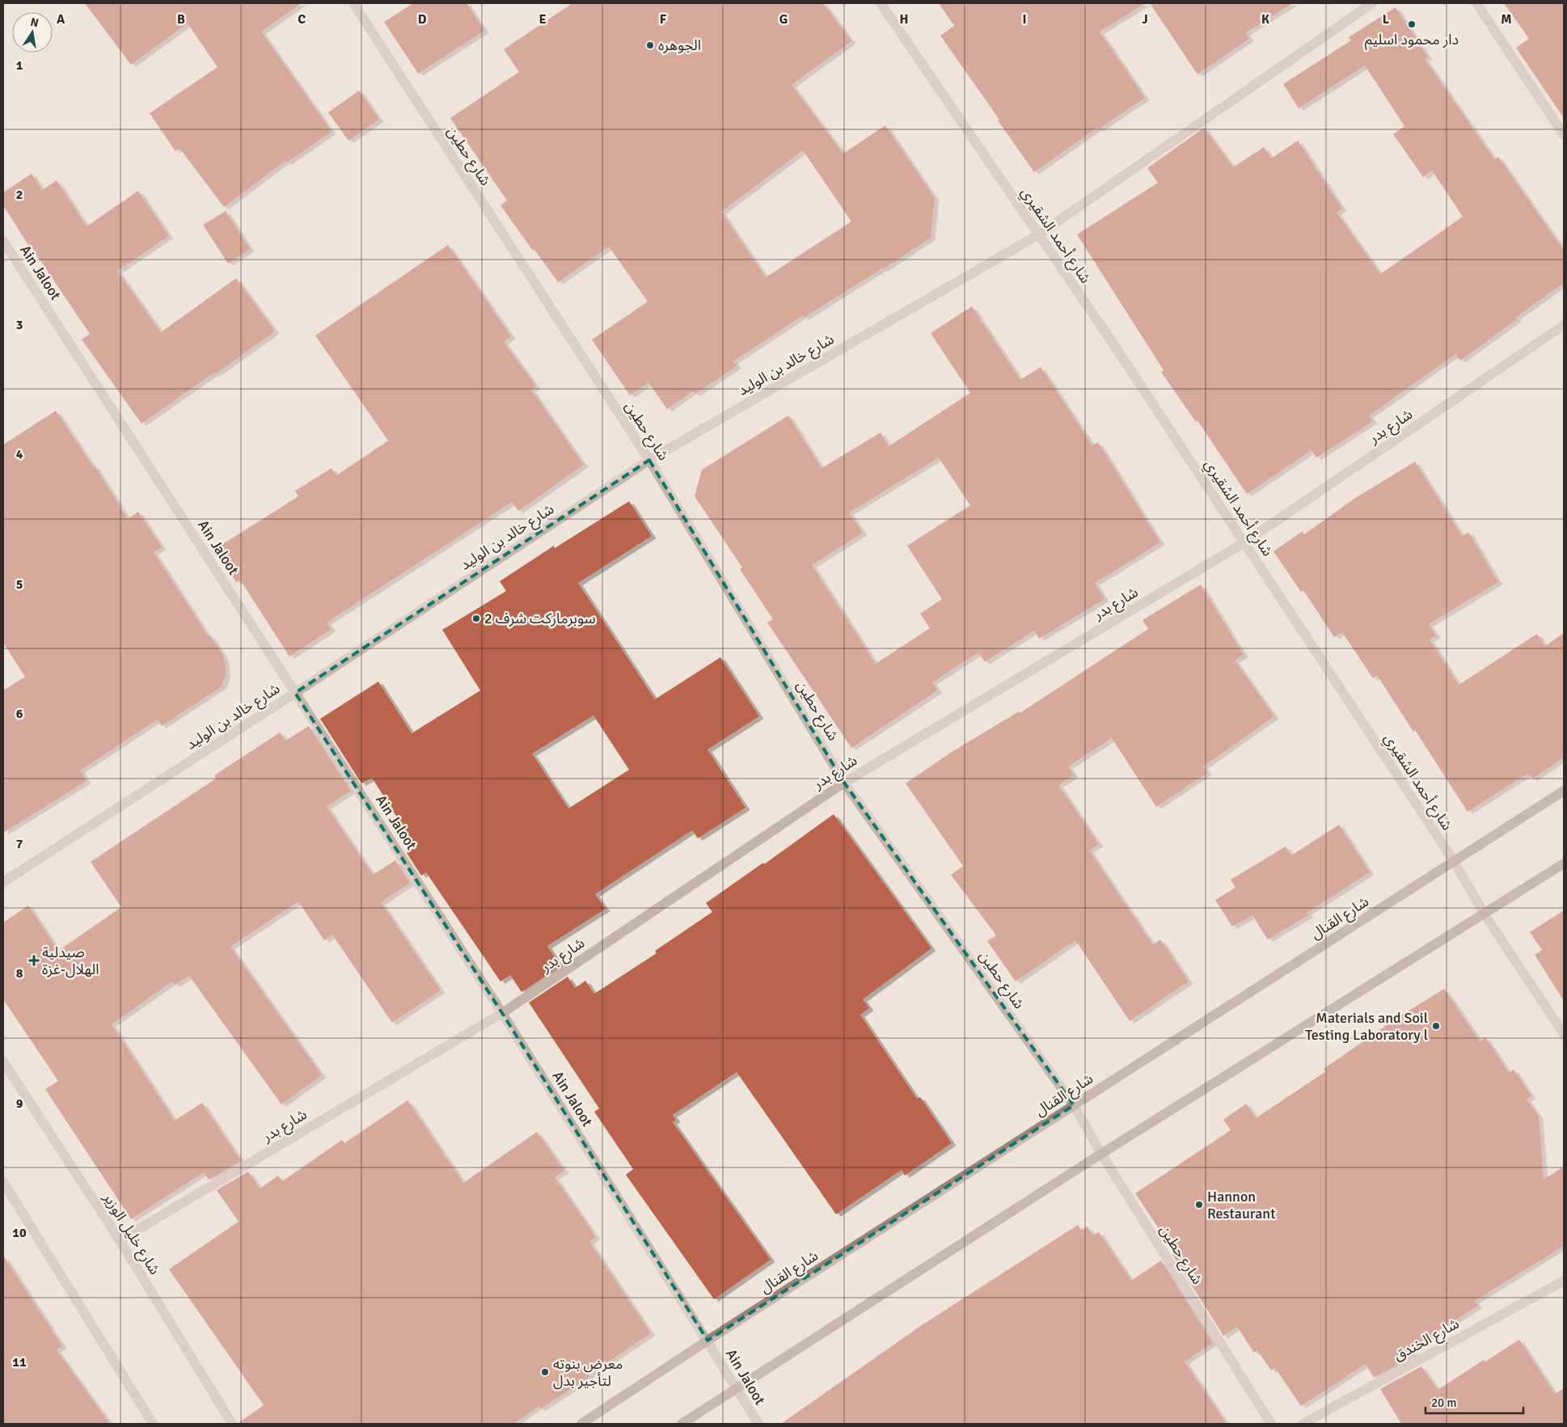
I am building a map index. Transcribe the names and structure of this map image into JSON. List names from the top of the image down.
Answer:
{
  "streets": {
    "main road": ["شارع القنال"],
    "street": [
      "شارع حطين",
      "شارع أحمد الشقيري",
      "Ain Jaloot",
      "شارع خالد بن الوليد",
      "شارع بدر",
      "شارع خليل الوزير",
      "شارع الخندق"
    ]
  },
  "crossings": [
    ["شارع حطين", "شارع خالد بن الوليد"],
    ["شارع حطين", "شارع بدر"],
    ["شارع حطين", "شارع القنال"],
    ["شارع أحمد الشقيري", "شارع خالد بن الوليد"],
    ["شارع أحمد الشقيري", "شارع بدر"],
    ["شارع أحمد الشقيري", "شارع القنال"],
    ["Ain Jaloot", "شارع خالد بن الوليد"],
    ["Ain Jaloot", "شارع بدر"],
    ["Ain Jaloot", "شارع القنال"],
    ["شارع بدر", "شارع خليل الوزير"]
  ],
  "places": {
    "other": [
      "دار محمود اسليم",
      "الجوهره",
      "سوبرماركت شرف 2",
      "Materials and Soil Testing Laboratory l",
      "Hannon Restaurant",
      "معرض بنوته لتأجير بدل"
    ],
    "health": ["صيدلية الهلال-غزة"]
  },
  "scale_bar": "20 m",
  "north": "top",
  "grid": {
    "columns": [
      "A",
      "B",
      "C",
      "D",
      "E",
      "F",
      "G",
      "H",
      "I",
      "J",
      "K",
      "L",
      "M"
    ],
    "rows": [
      "1",
      "2",
      "3",
      "4",
      "5",
      "6",
      "7",
      "8",
      "9",
      "10",
      "11"
    ]
  }
}
